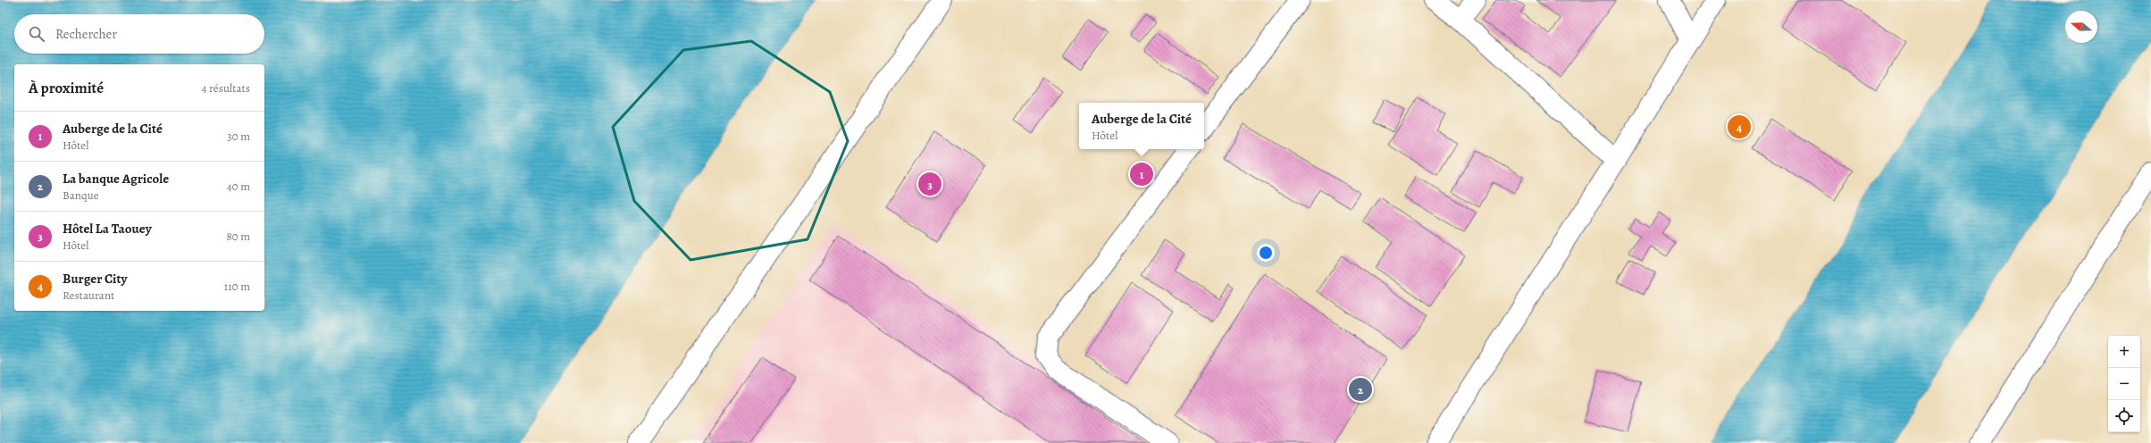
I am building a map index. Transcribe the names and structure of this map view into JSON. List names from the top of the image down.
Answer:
{
  "north": "left",
  "page": {
    "search": "Rechercher",
    "heading": ["À proximité", "4 résultats"],
    "popup": ["Auberge de la Cité", "Hôtel"],
    "list": [
      {
        "mark": "1",
        "name": "Auberge de la Cité",
        "note": "Hôtel",
        "value": "30 m"
      },
      {
        "mark": "2",
        "name": "La banque Agricole",
        "note": "Banque",
        "value": "40 m"
      },
      {
        "mark": "3",
        "name": "Hôtel La Taouey",
        "note": "Hôtel",
        "value": "80 m"
      },
      {
        "mark": "4",
        "name": "Burger City",
        "note": "Restaurant",
        "value": "110 m"
      }
    ],
    "pins": [
      "4",
      "1",
      "3",
      "2"
    ],
    "map_buttons": ["+", "−"]
  }
}
